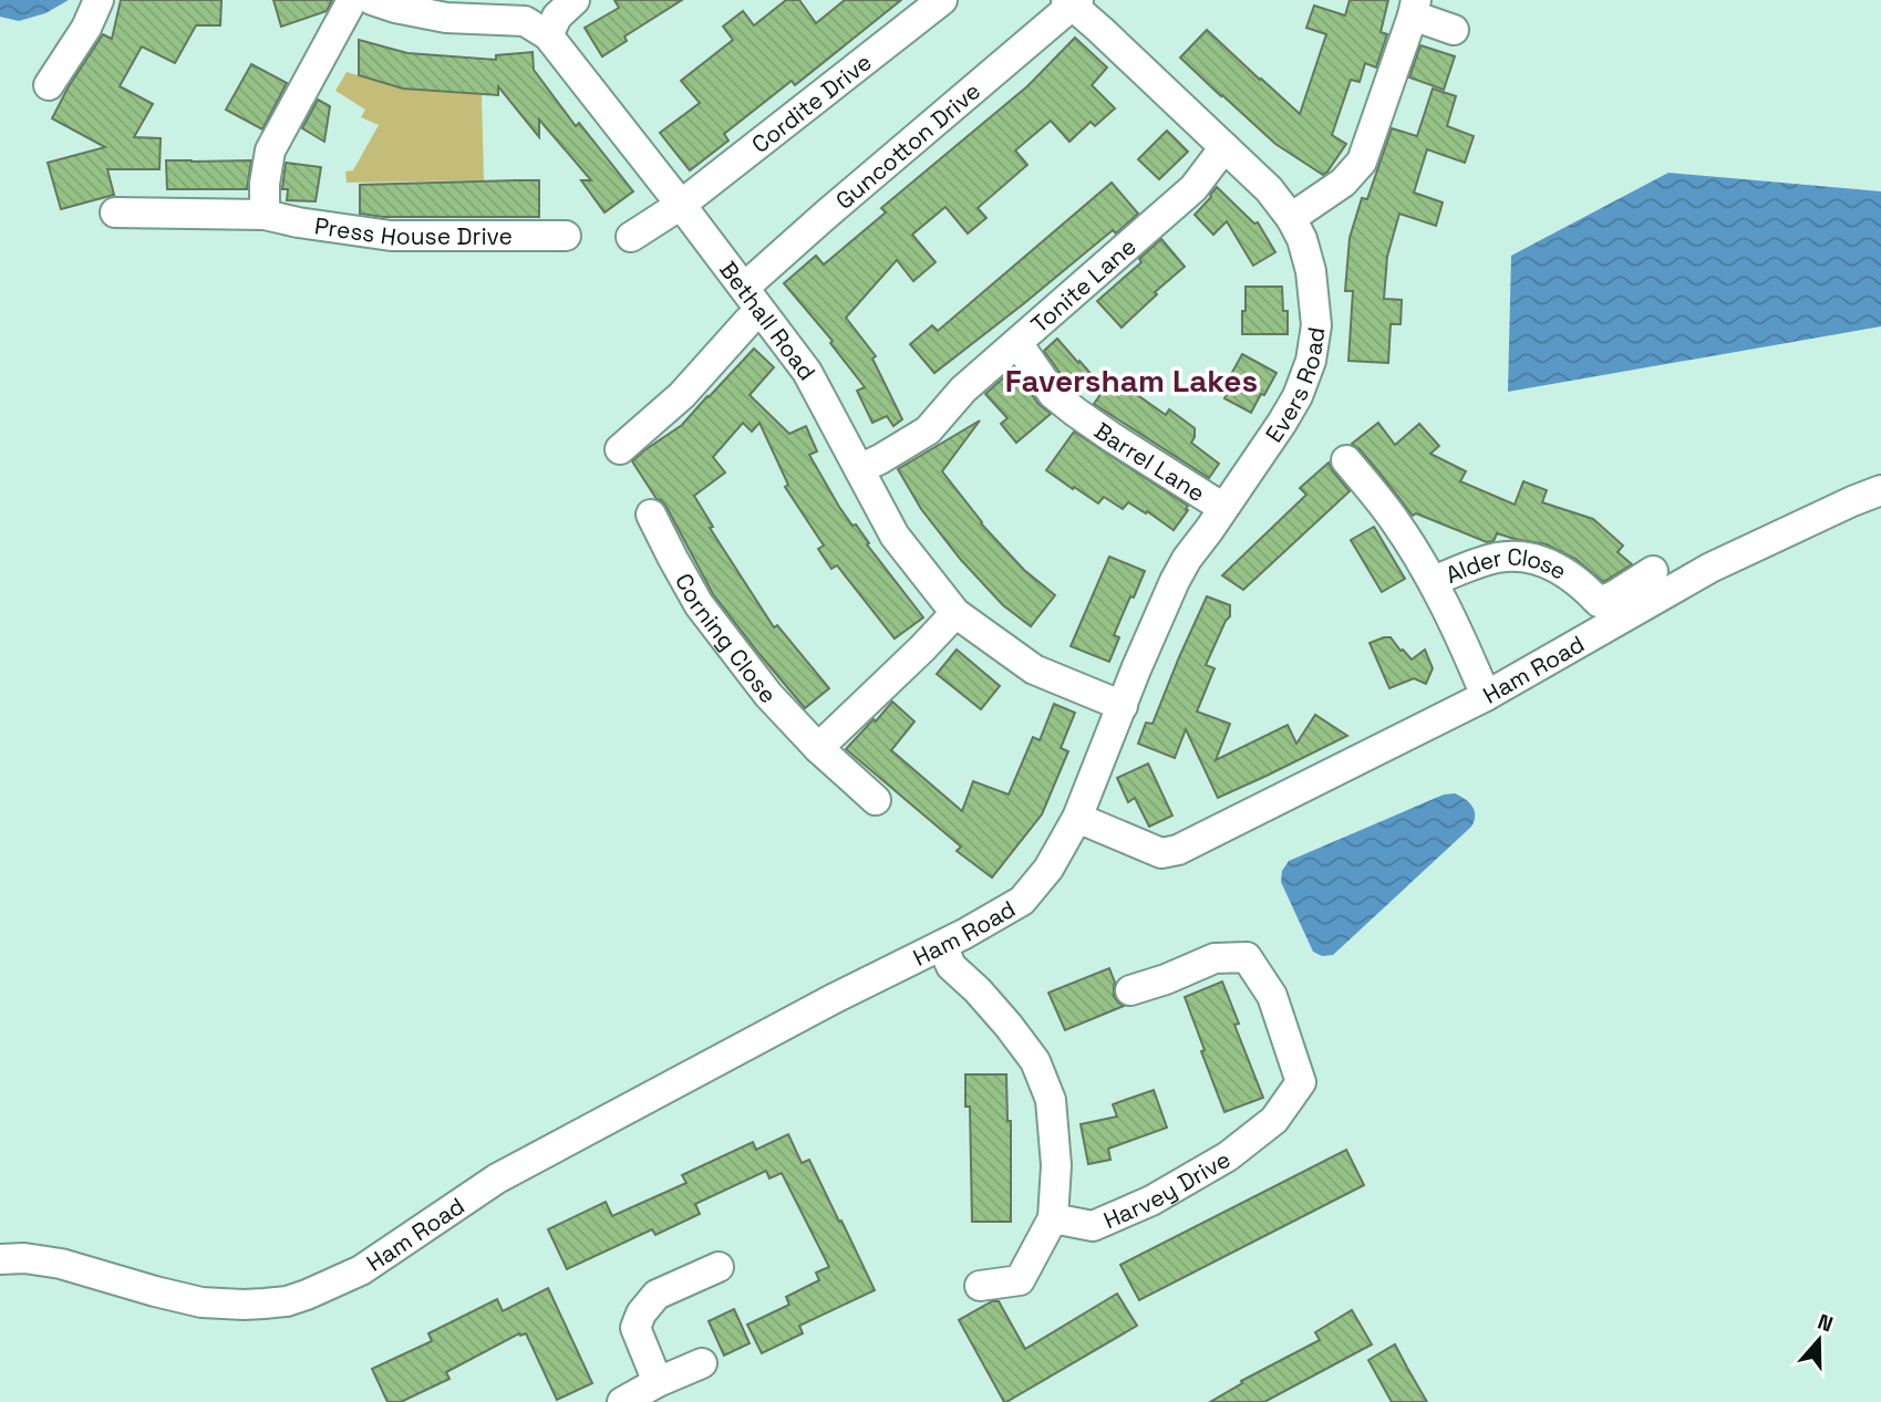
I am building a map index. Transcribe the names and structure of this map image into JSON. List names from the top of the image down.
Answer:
{
  "streets": {
    "street": [
      "Cordite Drive",
      "Guncotton Drive",
      "Press House Drive",
      "Tonite Lane",
      "Bethall Road",
      "Evers Road",
      "Barrel Lane",
      "Alder Close",
      "Corning Close",
      "Ham Road",
      "Harvey Drive"
    ]
  },
  "crossings": [
    ["Cordite Drive", "Bethall Road"],
    ["Guncotton Drive", "Bethall Road"],
    ["Guncotton Drive", "Evers Road"],
    ["Tonite Lane", "Bethall Road"],
    ["Tonite Lane", "Evers Road"],
    ["Tonite Lane", "Barrel Lane"],
    ["Bethall Road", "Evers Road"],
    ["Evers Road", "Barrel Lane"],
    ["Evers Road", "Ham Road"],
    ["Alder Close", "Ham Road"]
  ],
  "districts": ["Faversham Lakes"],
  "north": "top"
}
